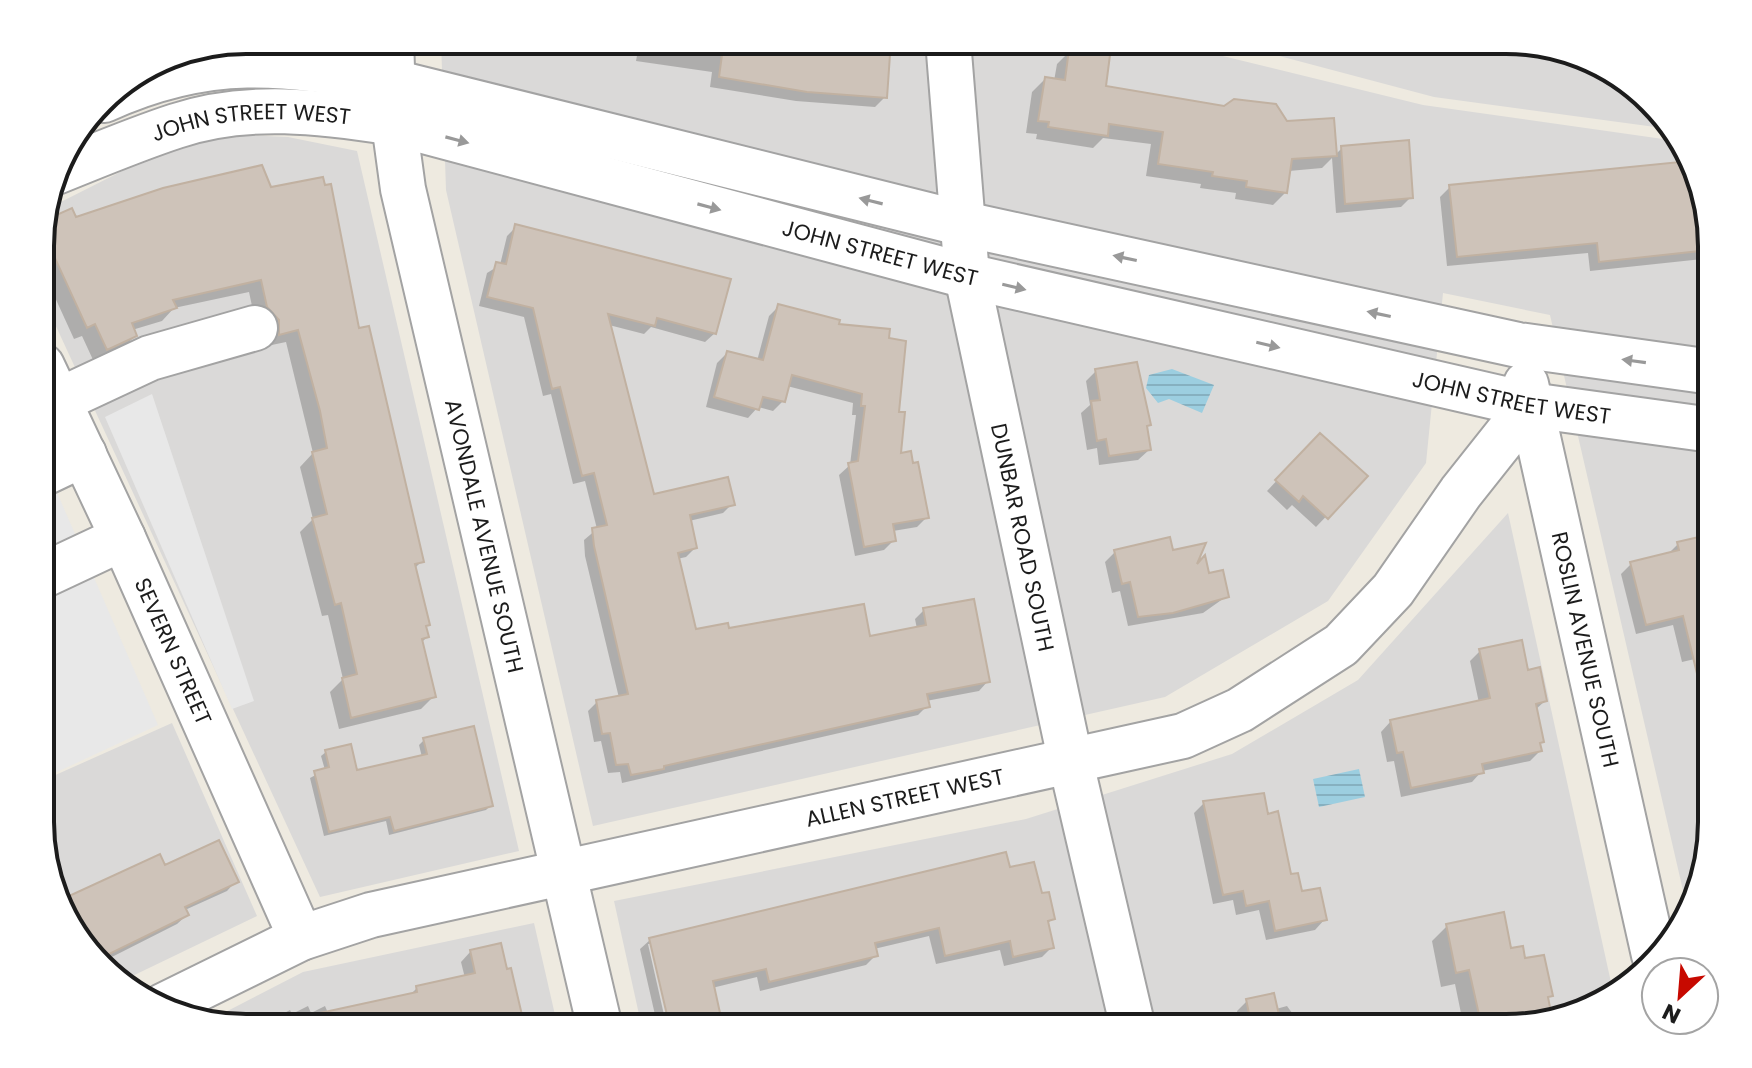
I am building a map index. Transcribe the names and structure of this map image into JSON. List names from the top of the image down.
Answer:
{
  "streets": {
    "street": [
      "JOHN STREET WEST",
      "AVONDALE AVENUE SOUTH",
      "DUNBAR ROAD SOUTH",
      "ROSLIN AVENUE SOUTH",
      "SEVERN STREET",
      "ALLEN STREET WEST"
    ]
  },
  "crossings": [
    ["JOHN STREET WEST", "AVONDALE AVENUE SOUTH"],
    ["JOHN STREET WEST", "DUNBAR ROAD SOUTH"],
    ["JOHN STREET WEST", "ROSLIN AVENUE SOUTH"],
    ["JOHN STREET WEST", "ALLEN STREET WEST"],
    ["AVONDALE AVENUE SOUTH", "ALLEN STREET WEST"],
    ["DUNBAR ROAD SOUTH", "ALLEN STREET WEST"],
    ["ROSLIN AVENUE SOUTH", "ALLEN STREET WEST"],
    ["SEVERN STREET", "ALLEN STREET WEST"]
  ],
  "north": "bottom left"
}
